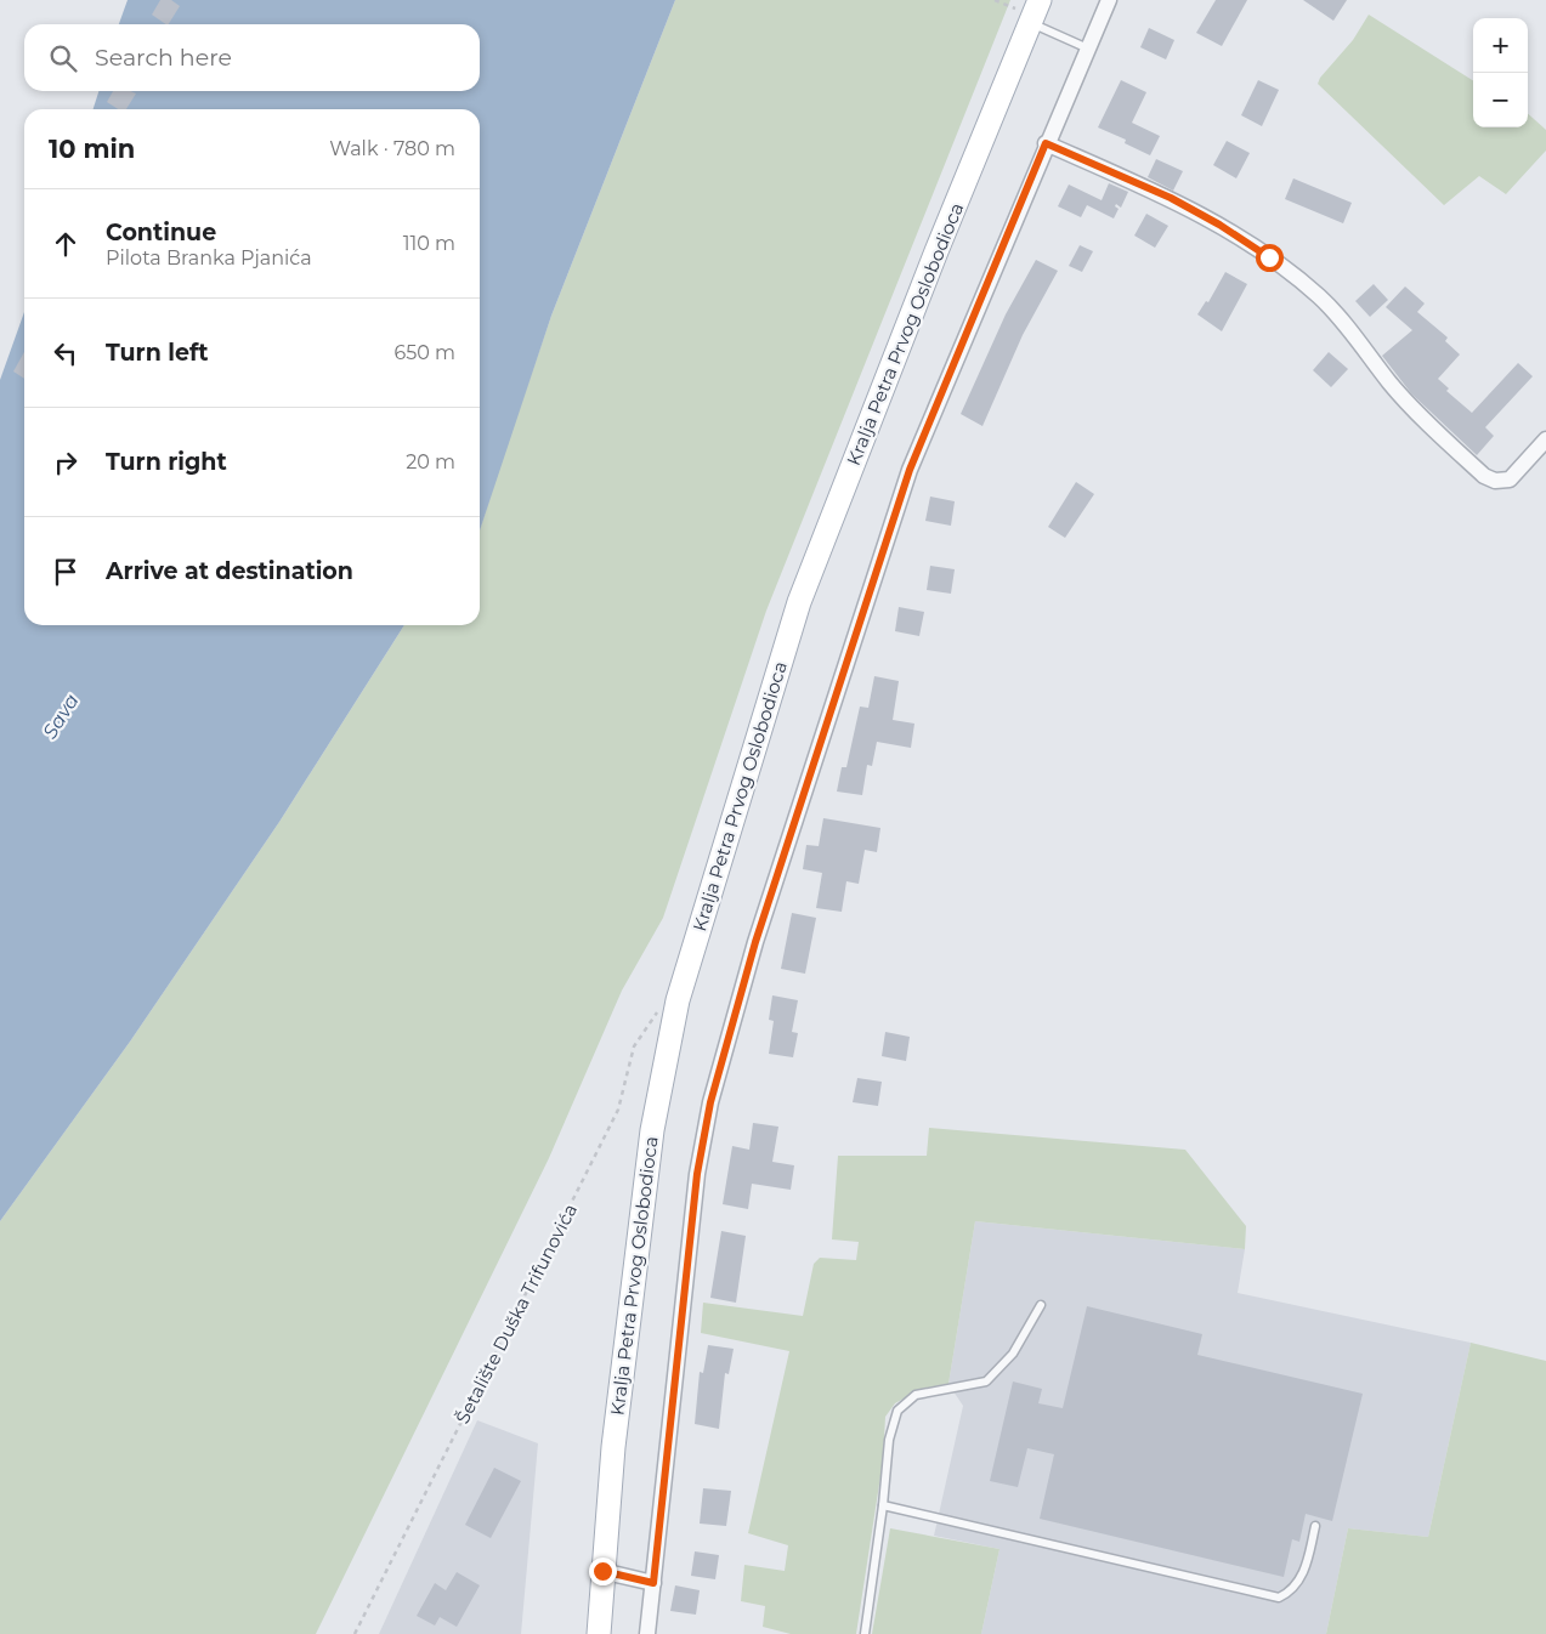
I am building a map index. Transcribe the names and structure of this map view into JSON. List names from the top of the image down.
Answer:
{
  "streets": {
    "main road": ["Kralja Petra Prvog Oslobodioca"],
    "path": ["Šetalište Duška Trifunovića"]
  },
  "crossings": [
    ["Kralja Petra Prvog Oslobodioca", "Šetalište Duška Trifunovića"]
  ],
  "water": ["Sava"],
  "page": {
    "map_buttons": ["+", "−"],
    "search": "Search here",
    "heading": ["10 min", "Walk · 780 m"],
    "list": [
      ["Continue", "Pilota Branka Pjanića", "110 m"],
      ["Turn left", "650 m"],
      ["Turn right", "20 m"],
      "Arrive at destination"
    ]
  }
}
